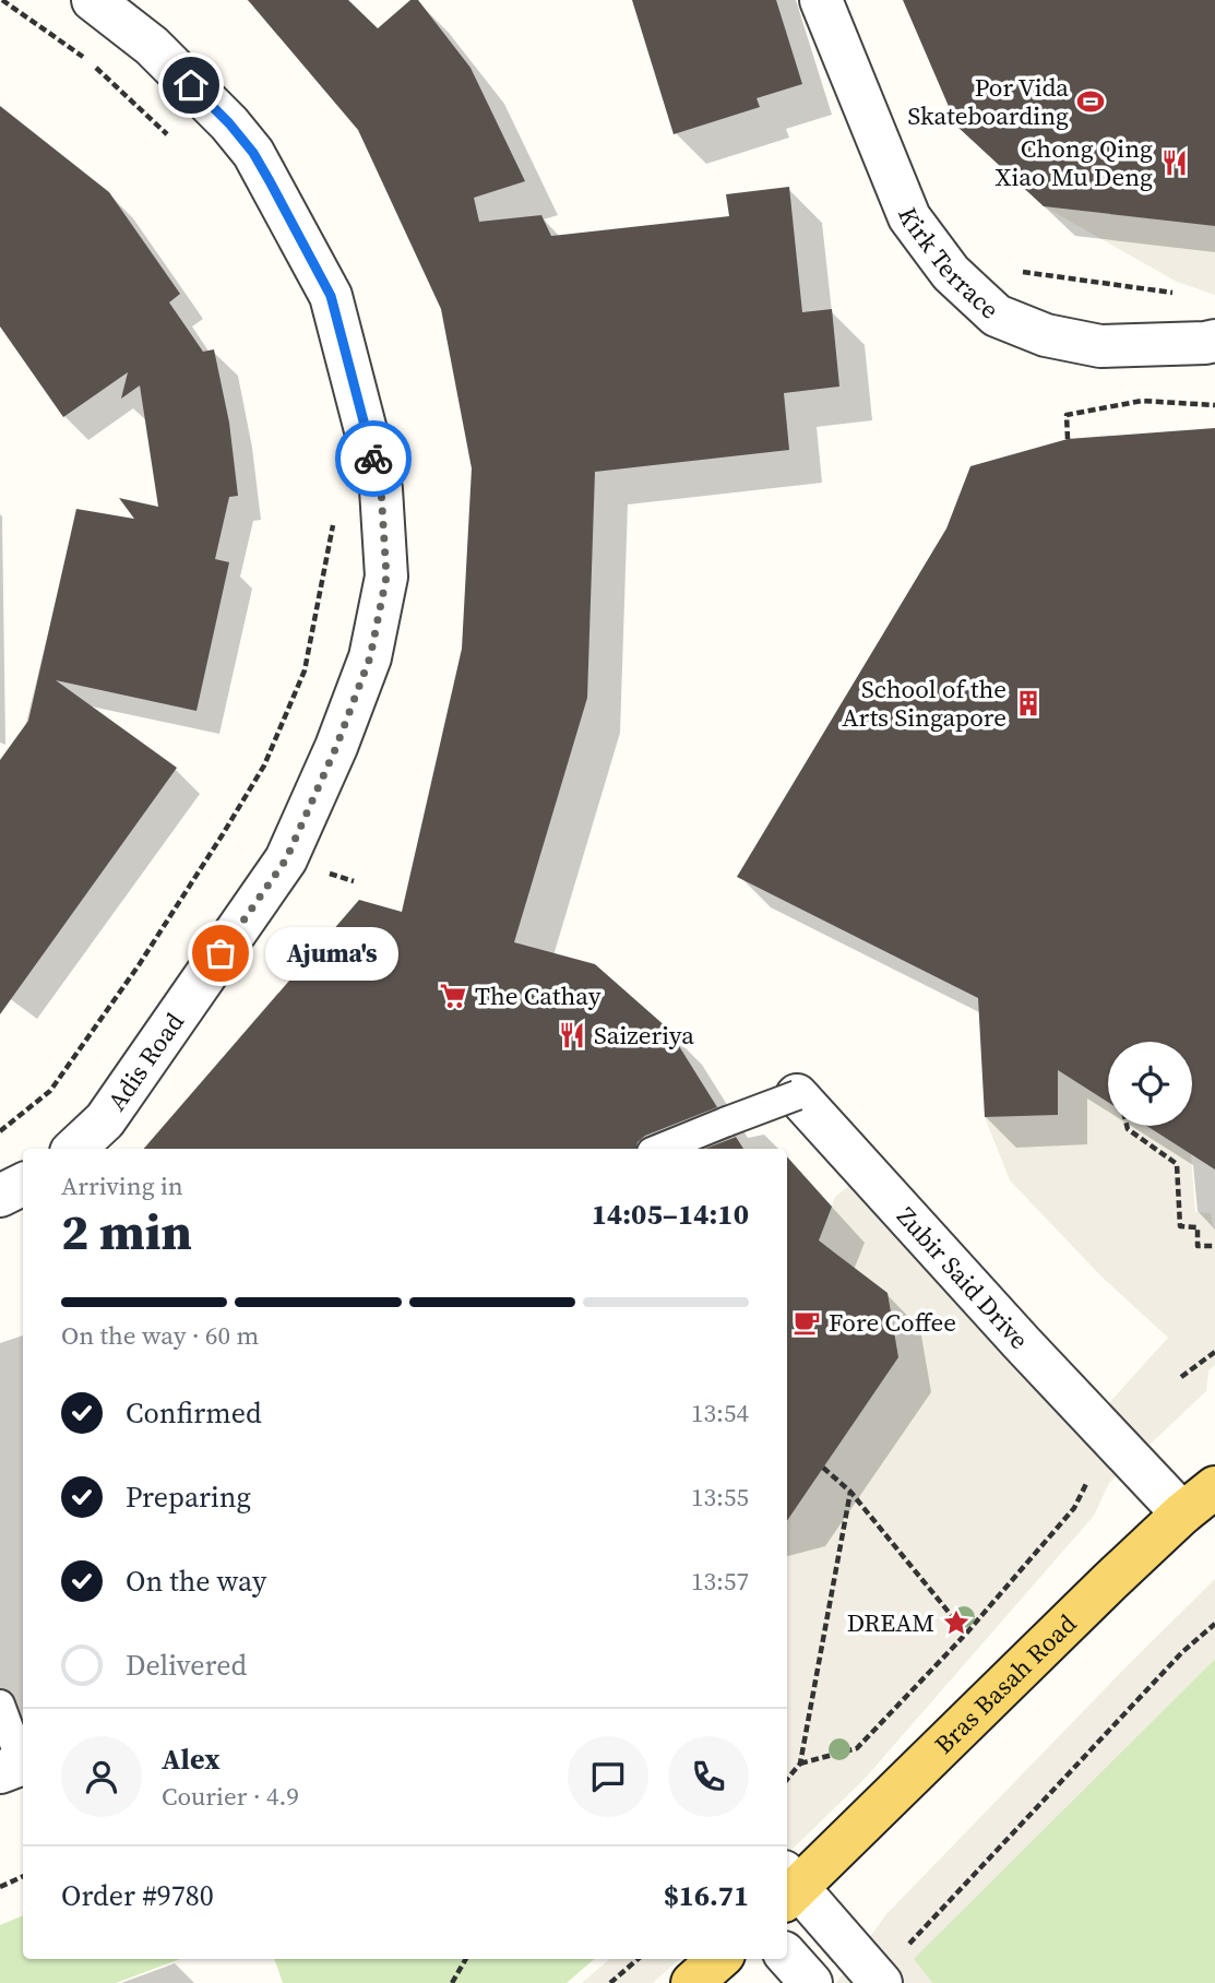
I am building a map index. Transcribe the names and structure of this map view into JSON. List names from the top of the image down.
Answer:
{
  "streets": {
    "main road": ["Bras Basah Road"],
    "street": ["Kirk Terrace", "Adis Road", "Zubir Said Drive"]
  },
  "crossings": [
    ["Zubir Said Drive", "Bras Basah Road"]
  ],
  "places": {
    "sports": ["Por Vida Skateboarding"],
    "restaurant": ["Chong Qing Xiao Mu Deng", "Saizeriya"],
    "building": ["School of the Arts Singapore"],
    "other": ["Ajuma's"],
    "supermarket": ["The Cathay"],
    "cafe": ["Fore Coffee"],
    "place": ["DREAM"]
  },
  "page": {
    "bubble": "Ajuma's",
    "heading": ["2 min", "Arriving in", "14:05–14:10"],
    "panel": [
      "Alex",
      "Courier · 4.9",
      "Order #9780",
      "$16.71"
    ],
    "bar": "On the way · 60 m",
    "list": [
      ["Confirmed", "13:54"],
      ["Preparing", "13:55"],
      ["On the way", "13:57"],
      "Delivered"
    ]
  }
}
